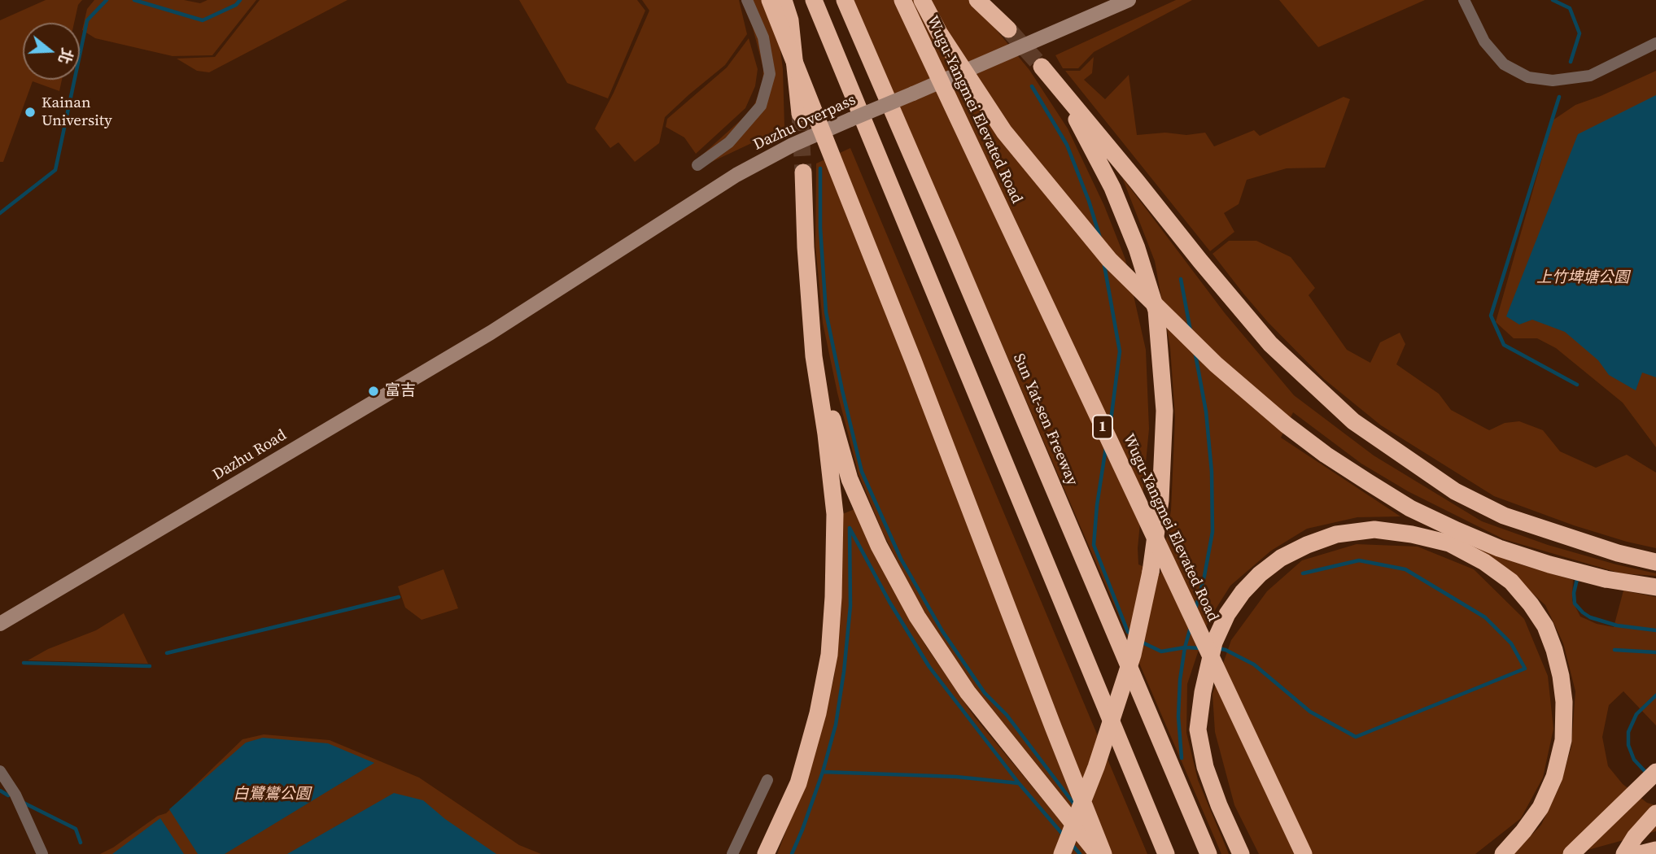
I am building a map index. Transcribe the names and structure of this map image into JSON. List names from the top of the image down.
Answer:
{
  "streets": {
    "highway": ["Wugu-Yangmei Elevated Road", "Sun Yat-sen Freeway", "1"],
    "main road": ["Dazhu Overpass", "Dazhu Road"]
  },
  "crossings": [
    ["Dazhu Overpass", "Dazhu Road"]
  ],
  "parks": ["上竹埤塘公園", "白鷺鸞公園"],
  "places": ["Kainan University", "富吉"],
  "north": "right"
}
